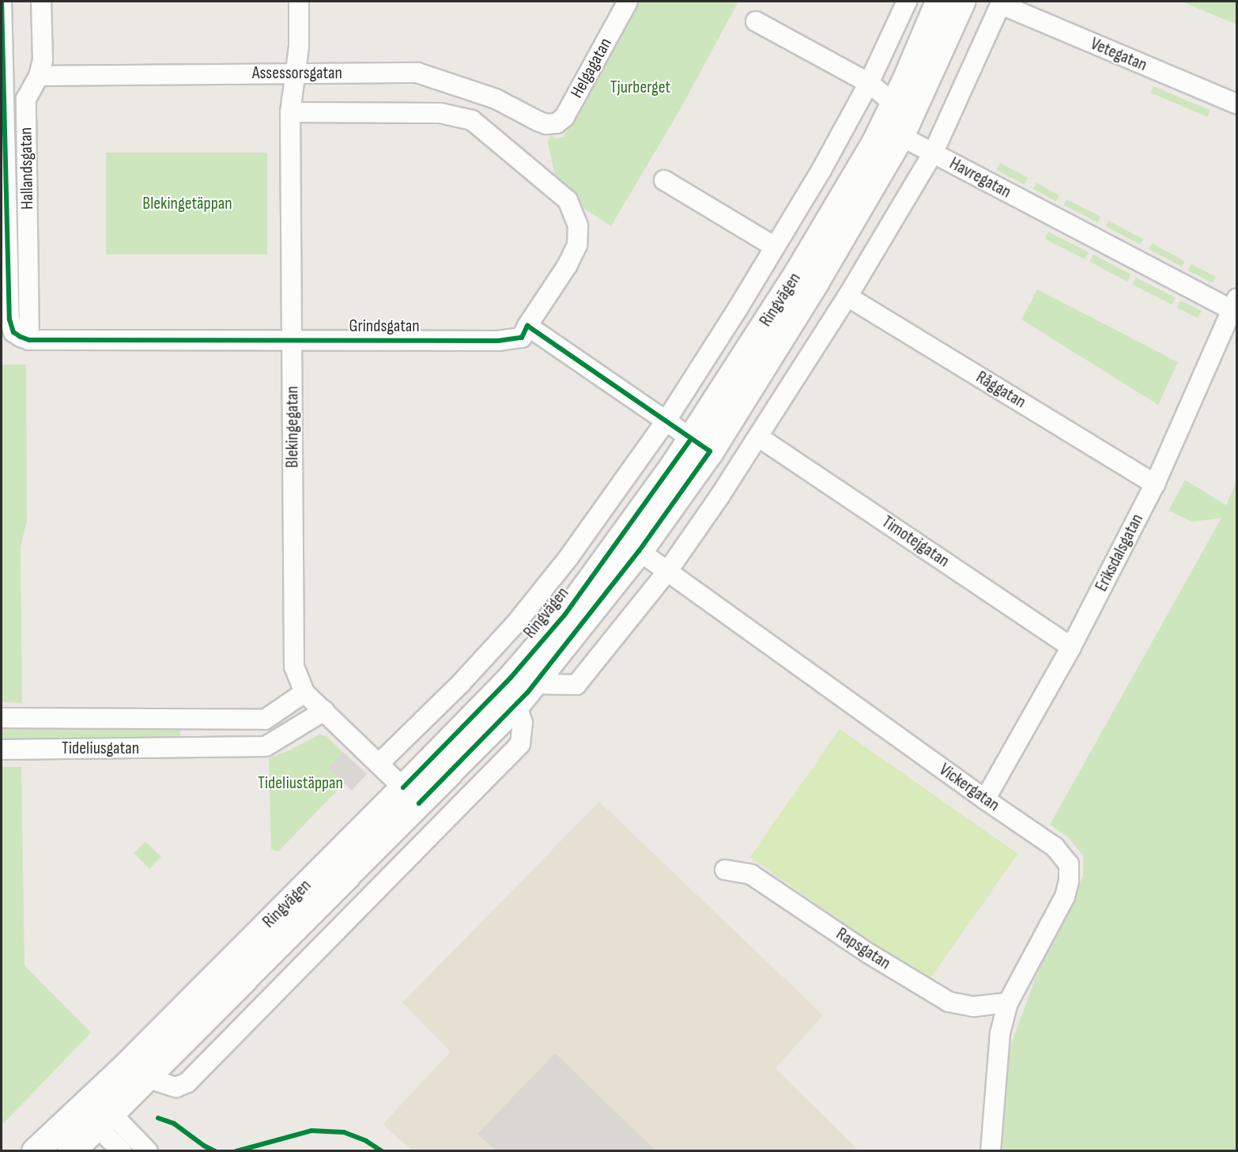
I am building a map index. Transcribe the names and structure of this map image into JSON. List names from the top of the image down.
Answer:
{
  "streets": {
    "main road": ["Ringvägen"],
    "street": [
      "Vetegatan",
      "Helgagatan",
      "Assessorsgatan",
      "Hallandsgatan",
      "Havregatan",
      "Grindsgatan",
      "Råggatan",
      "Blekingegatan",
      "Timotejgatan",
      "Eriksdalsgatan",
      "Tideliusgatan",
      "Vickergatan",
      "Rapsgatan"
    ]
  },
  "crossings": [
    ["Helgagatan", "Assessorsgatan"],
    ["Assessorsgatan", "Hallandsgatan"],
    ["Assessorsgatan", "Blekingegatan"],
    ["Hallandsgatan", "Grindsgatan"],
    ["Havregatan", "Ringvägen"],
    ["Havregatan", "Eriksdalsgatan"],
    ["Ringvägen", "Blekingegatan"],
    ["Ringvägen", "Vickergatan"],
    ["Grindsgatan", "Blekingegatan"],
    ["Råggatan", "Eriksdalsgatan"],
    ["Blekingegatan", "Tideliusgatan"],
    ["Timotejgatan", "Eriksdalsgatan"],
    ["Eriksdalsgatan", "Vickergatan"],
    ["Vickergatan", "Rapsgatan"]
  ],
  "parks": ["Tjurberget", "Blekingetäppan", "Tideliustäppan"]
}
